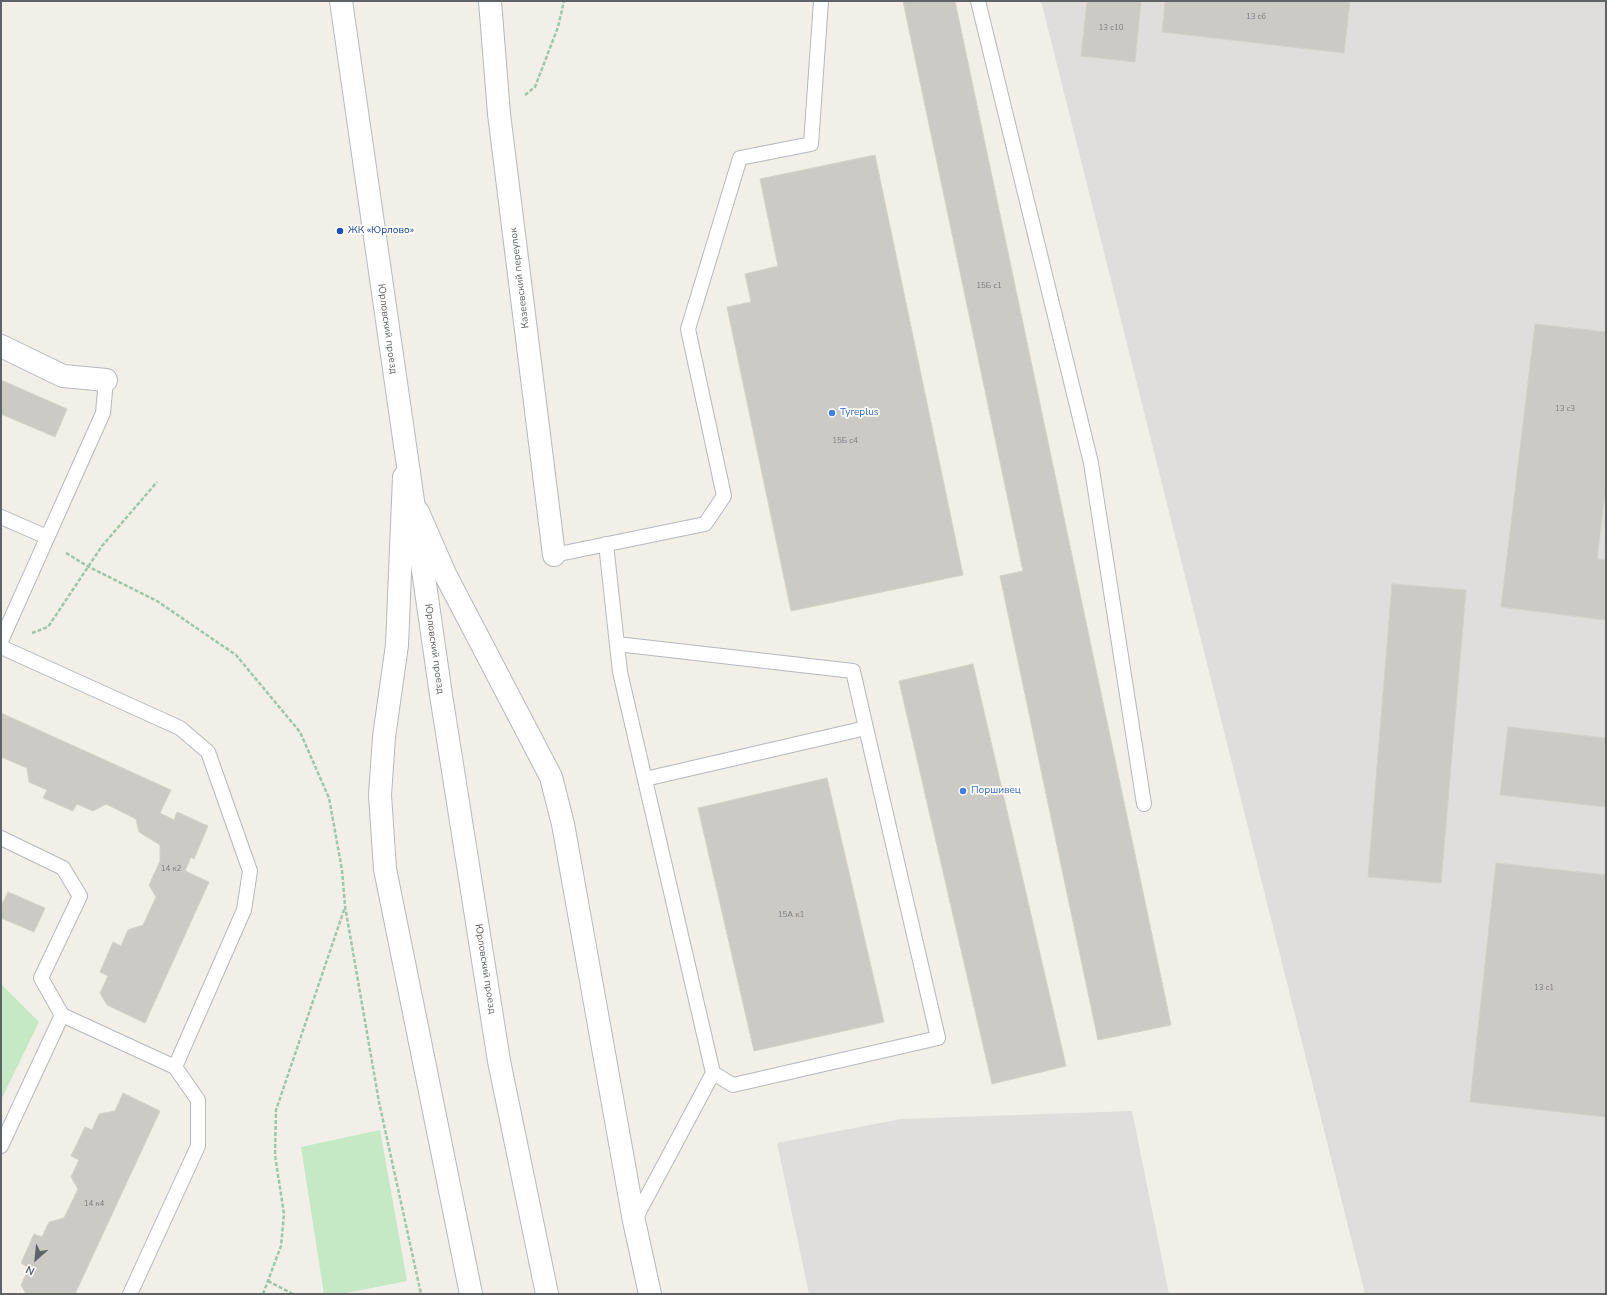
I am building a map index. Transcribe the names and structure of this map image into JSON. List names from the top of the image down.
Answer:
{
  "streets": {
    "street": ["Казеевский переулок", "Юрловский проезд"]
  },
  "places": ["ЖК «Юрлово»", "Tyreplus", "Поршивец"],
  "house_numbers": [
    "13 с6",
    "13 с10",
    "15Б с1",
    "13 с3",
    "15Б с4",
    "14 к2",
    "15А к1",
    "13 с1",
    "14 к4"
  ],
  "north": "bottom left"
}
